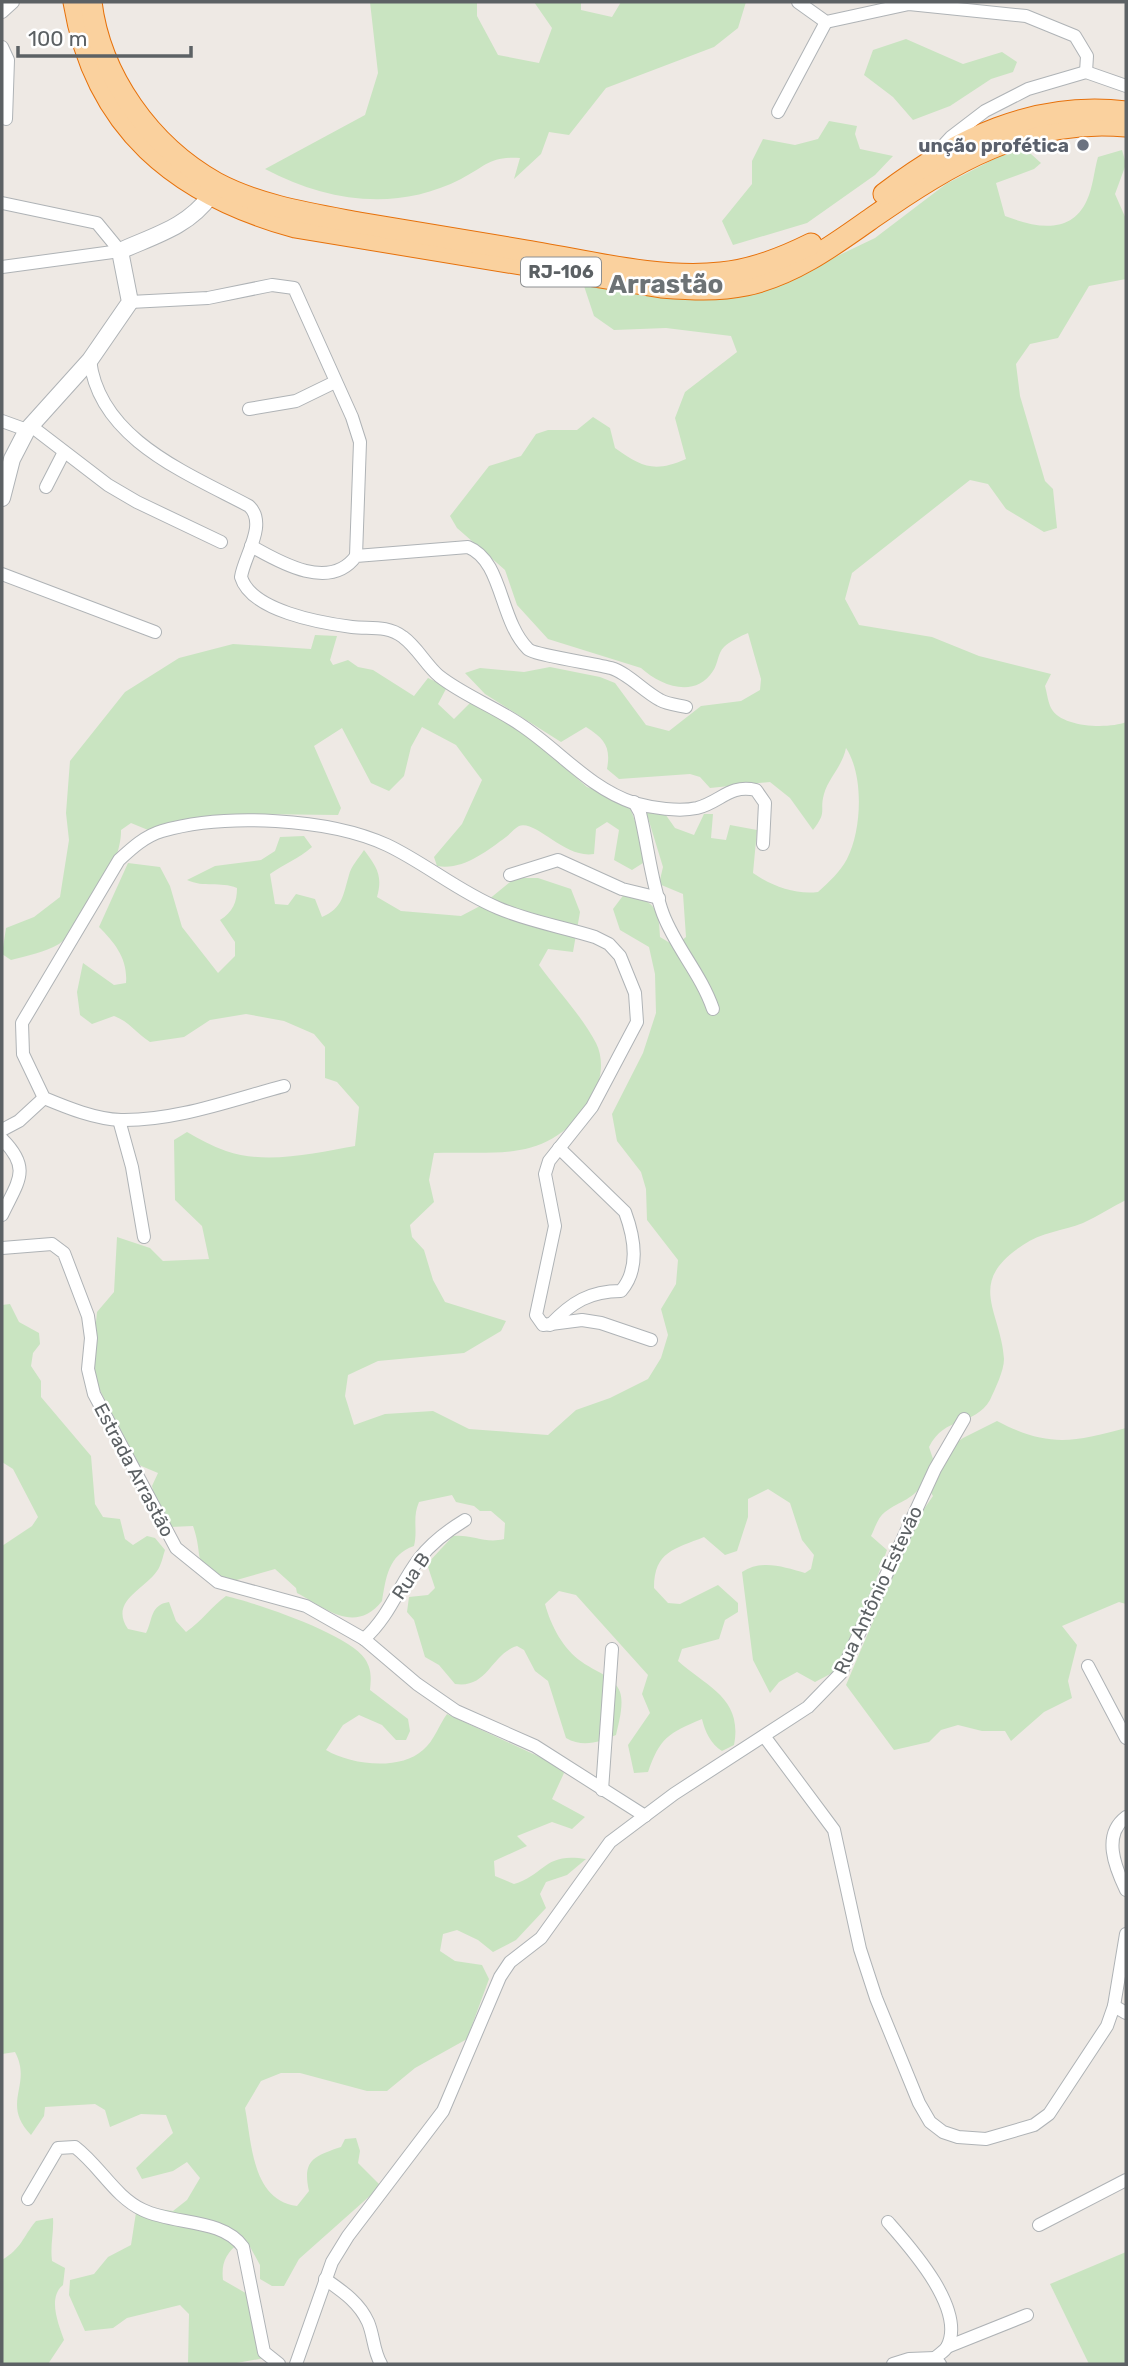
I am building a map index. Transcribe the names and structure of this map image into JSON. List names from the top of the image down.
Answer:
{
  "streets": {
    "highway": ["RJ-106"],
    "street": ["Estrada Arrastão", "Rua B", "Rua Antônio Estevão"]
  },
  "crossings": [
    ["Estrada Arrastão", "Rua B"],
    ["Estrada Arrastão", "Rua Antônio Estevão"]
  ],
  "districts": ["Arrastão"],
  "places": ["unção profética"],
  "scale_bar": "100 m"
}
